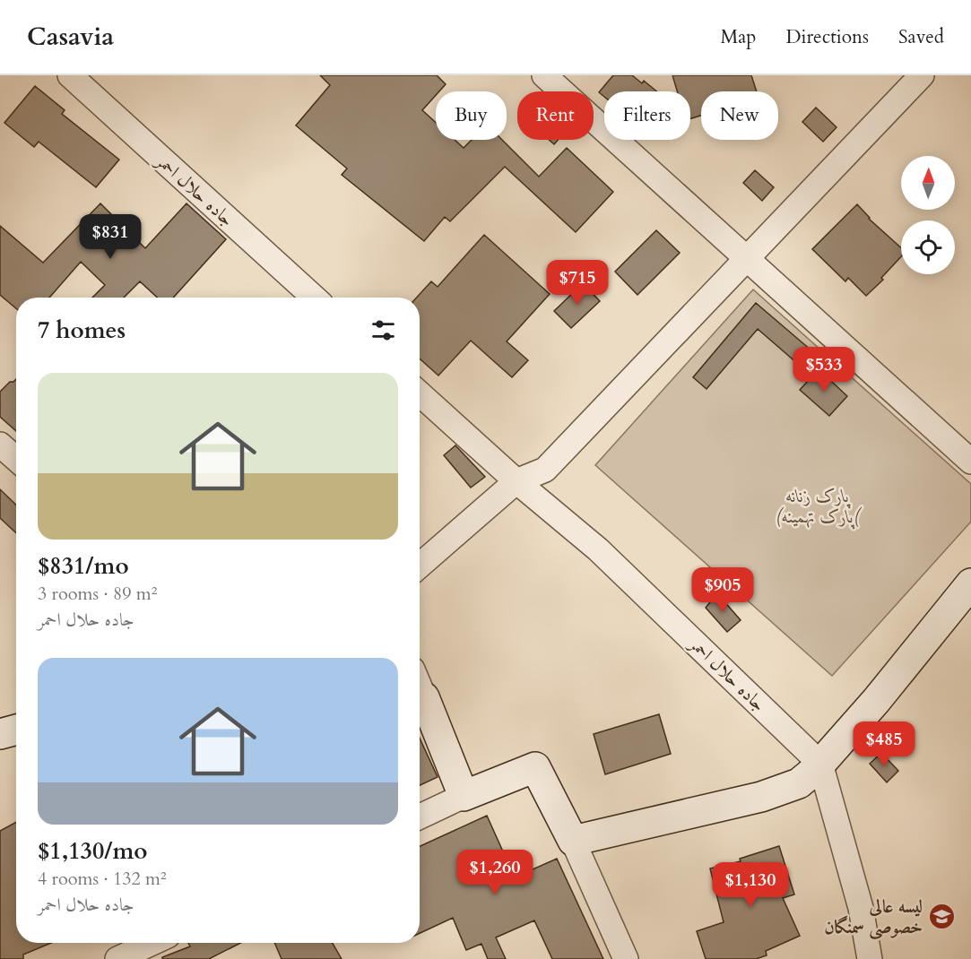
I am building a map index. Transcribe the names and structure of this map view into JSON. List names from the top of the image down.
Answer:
{
  "streets": {
    "street": ["جاده حلال احمر"]
  },
  "parks": ["پارک زنانه (پارک تهمینه("],
  "places": {
    "school or university": ["لیسه عالی خصوصی سمنگان"]
  },
  "north": "top",
  "page": {
    "header": "Casavia",
    "nav": ["Map", "Directions", "Saved"],
    "chip": [
      "Buy",
      "Rent",
      "Filters",
      "New"
    ],
    "price": [
      "$831",
      "$715",
      "$533",
      "$905",
      "$485",
      "$1,260",
      "$1,130"
    ],
    "heading": "7 homes",
    "list": [
      {
        "name": "$831/mo",
        "note": "3 rooms · 89 m² · جاده حلال احمر"
      },
      {
        "name": "$1,130/mo",
        "note": "4 rooms · 132 m² · جاده حلال احمر"
      }
    ]
  }
}
